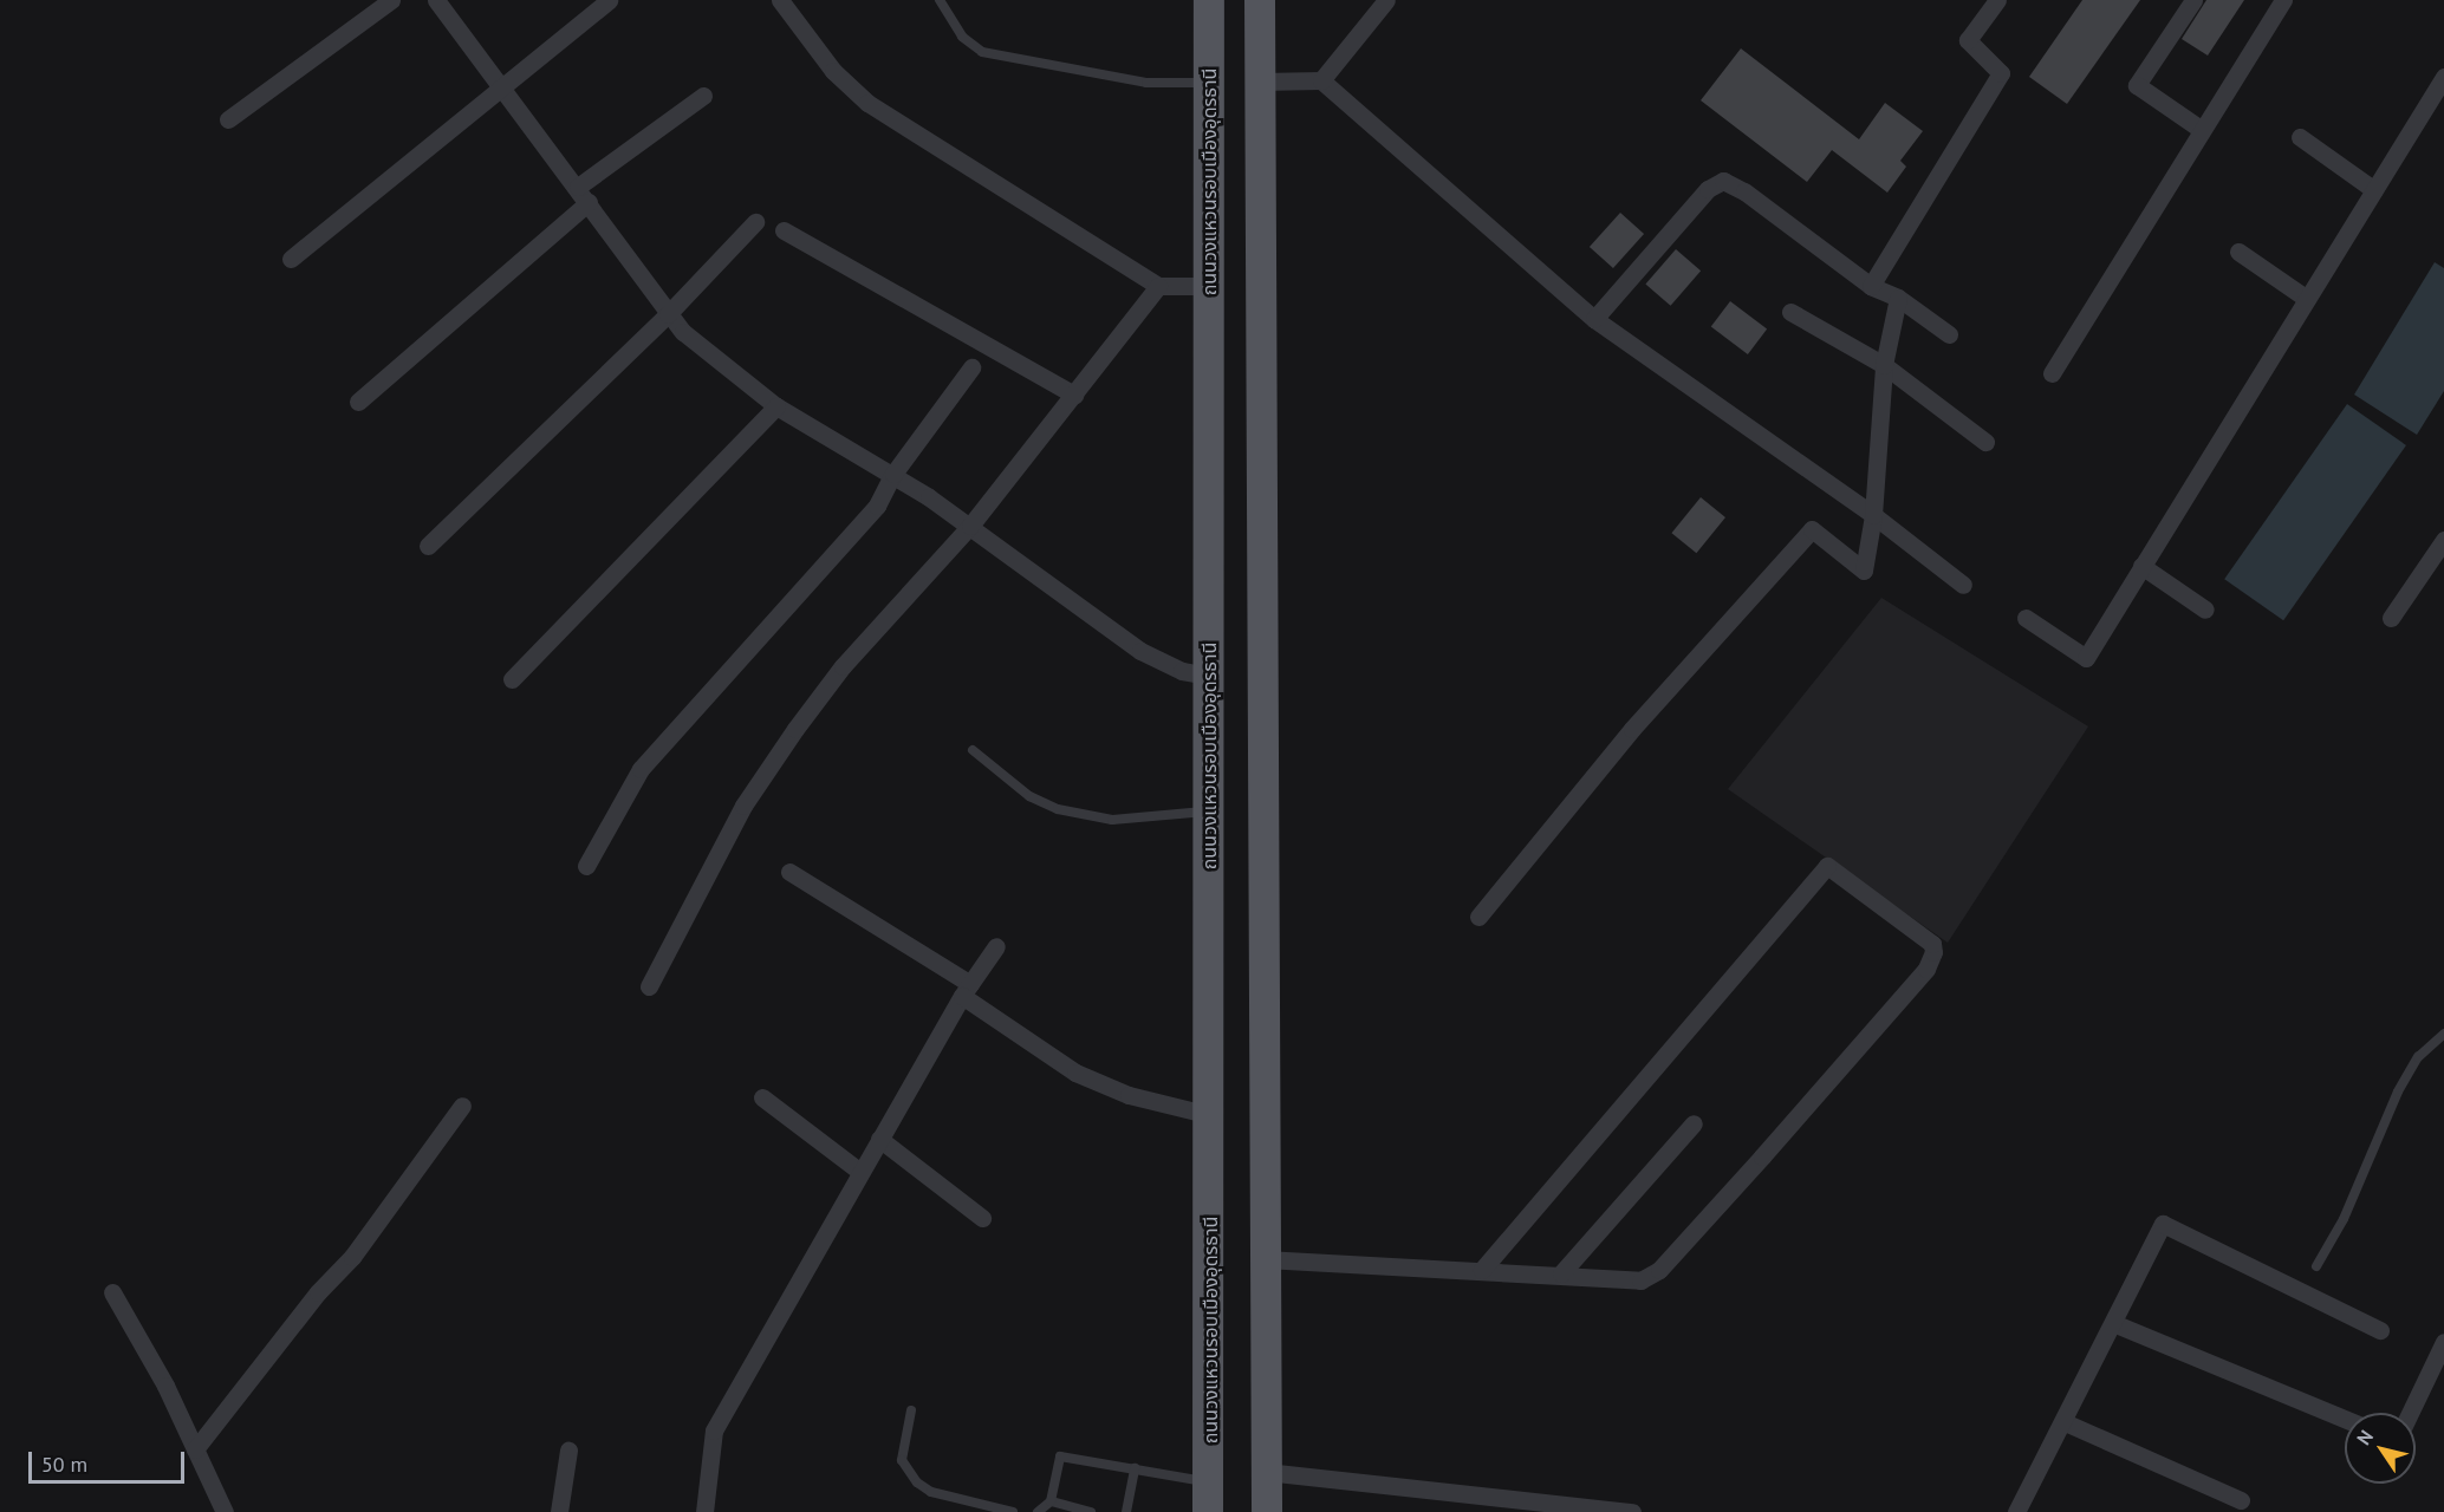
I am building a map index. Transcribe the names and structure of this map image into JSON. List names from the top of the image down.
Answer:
{
  "streets": {
    "main road": ["ถนนวงแหวนรอบเมืองอุดรธานี"]
  },
  "scale_bar": "50 m",
  "north": "top left"
}
